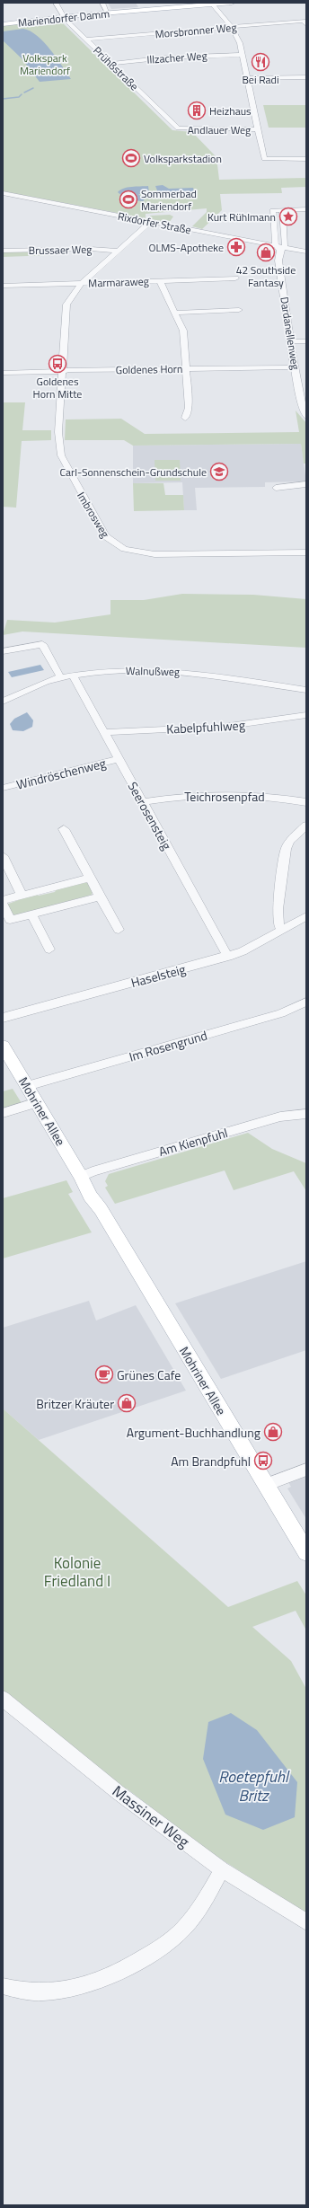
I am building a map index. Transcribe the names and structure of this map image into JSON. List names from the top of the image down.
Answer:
{
  "streets": {
    "main road": ["Mariendorfer Damm", "Mohriner Allee"],
    "street": [
      "Morsbronner Weg",
      "Illzacher Weg",
      "Prühßstraße",
      "Andlauer Weg",
      "Rixdorfer Straße",
      "Brussaer Weg",
      "Marmaraweg",
      "Dardanellenweg",
      "Goldenes Horn",
      "Imbrosweg",
      "Walnußweg",
      "Kabelpfuhlweg",
      "Windröschenweg",
      "Teichrosenpfad",
      "Seerosensteig",
      "Haselsteig",
      "Im Rosengrund",
      "Am Kienpfuhl",
      "Massiner Weg"
    ]
  },
  "crossings": [
    ["Mariendorfer Damm", "Prühßstraße"],
    ["Morsbronner Weg", "Prühßstraße"],
    ["Illzacher Weg", "Prühßstraße"],
    ["Prühßstraße", "Andlauer Weg"],
    ["Rixdorfer Straße", "Dardanellenweg"],
    ["Rixdorfer Straße", "Imbrosweg"],
    ["Brussaer Weg", "Imbrosweg"],
    ["Marmaraweg", "Imbrosweg"],
    ["Dardanellenweg", "Goldenes Horn"],
    ["Goldenes Horn", "Imbrosweg"],
    ["Walnußweg", "Seerosensteig"],
    ["Kabelpfuhlweg", "Seerosensteig"],
    ["Windröschenweg", "Seerosensteig"],
    ["Teichrosenpfad", "Seerosensteig"],
    ["Seerosensteig", "Haselsteig"],
    ["Im Rosengrund", "Mohriner Allee"],
    ["Mohriner Allee", "Am Kienpfuhl"]
  ],
  "water": ["Roetepfuhl Britz"],
  "parks": ["Volkspark Mariendorf", "Kolonie Friedland I"],
  "places": {
    "restaurant": ["Bei Radi"],
    "building": ["Heizhaus"],
    "sports": ["Volksparkstadion", "Sommerbad Mariendorf"],
    "place": ["Kurt Rühlmann"],
    "pharmacy": ["OLMS-Apotheke"],
    "shop": ["42 Southside Fantasy", "Britzer Kräuter", "Argument-Buchhandlung"],
    "bus stop": ["Goldenes Horn Mitte", "Am Brandpfuhl"],
    "school or university": ["Carl-Sonnenschein-Grundschule"],
    "cafe": ["Grünes Cafe"]
  }
}
